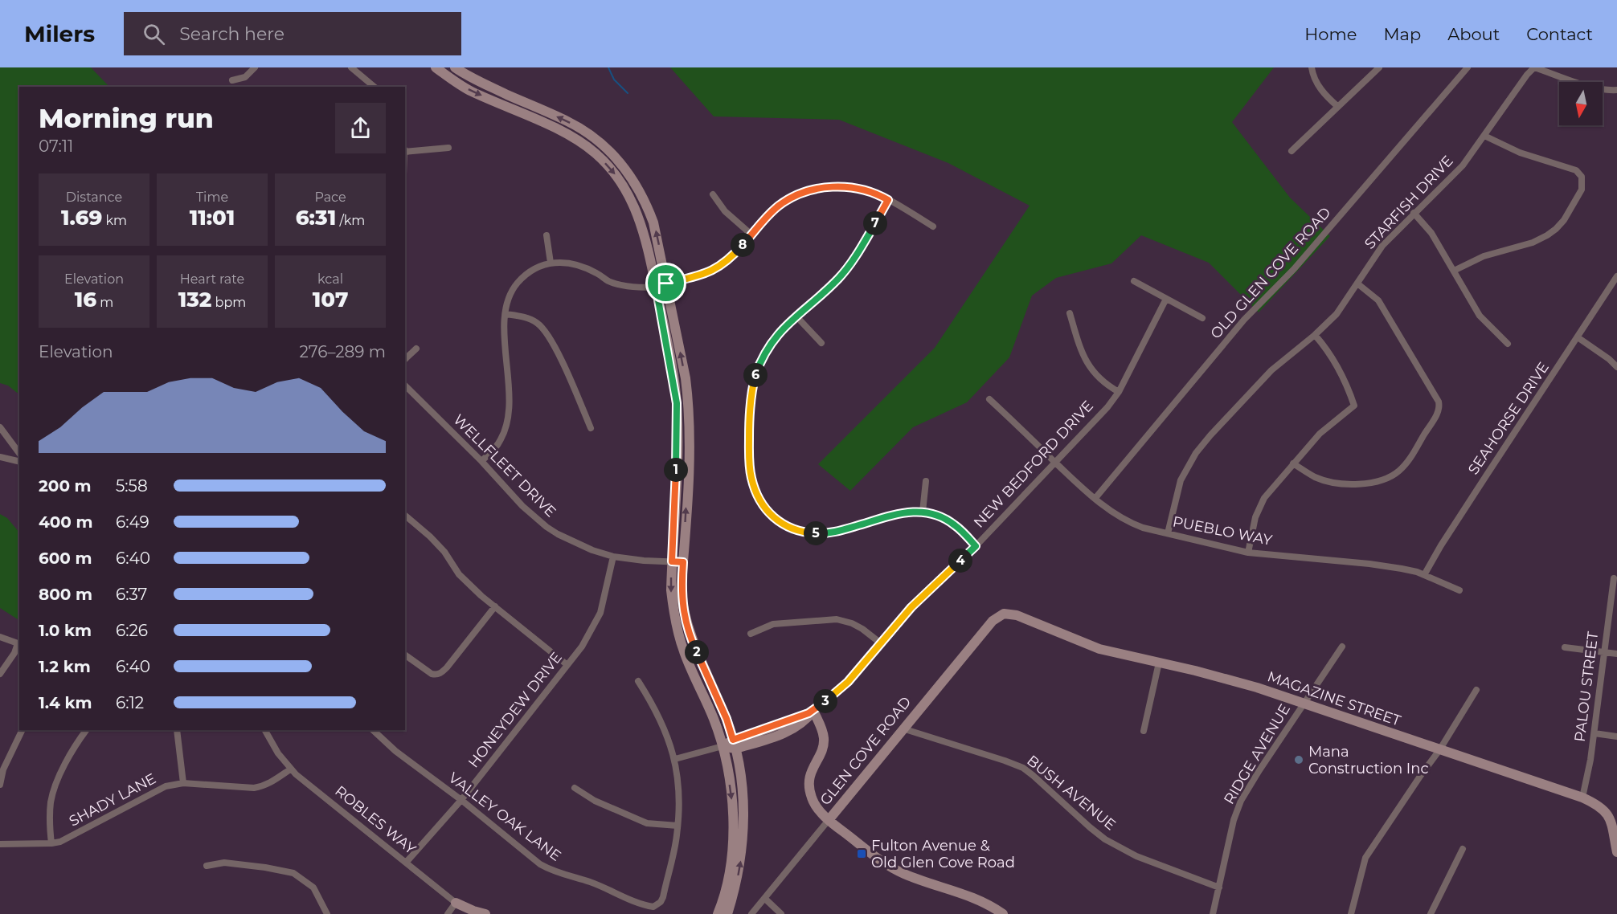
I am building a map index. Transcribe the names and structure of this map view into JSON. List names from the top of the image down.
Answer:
{
  "streets": {
    "main road": [
      "NEW BEDFORD DRIVE",
      "MAGAZINE STREET",
      "GLEN COVE ROAD",
      "ROBLES WAY"
    ],
    "street": [
      "STARFISH DRIVE",
      "OLD GLEN COVE ROAD",
      "SEAHORSE DRIVE",
      "WELLFLEET DRIVE",
      "PUEBLO WAY",
      "PALOU STREET",
      "HONEYDEW DRIVE",
      "RIDGE AVENUE",
      "BUSH AVENUE",
      "SHADY LANE",
      "VALLEY OAK LANE"
    ]
  },
  "crossings": [
    ["STARFISH DRIVE", "PUEBLO WAY"],
    ["OLD GLEN COVE ROAD", "PUEBLO WAY"],
    ["SEAHORSE DRIVE", "PUEBLO WAY"],
    ["NEW BEDFORD DRIVE", "PUEBLO WAY"],
    ["NEW BEDFORD DRIVE", "VALLEY OAK LANE"],
    ["WELLFLEET DRIVE", "HONEYDEW DRIVE"],
    ["PALOU STREET", "MAGAZINE STREET"],
    ["MAGAZINE STREET", "GLEN COVE ROAD"],
    ["MAGAZINE STREET", "RIDGE AVENUE"],
    ["HONEYDEW DRIVE", "VALLEY OAK LANE"],
    ["HONEYDEW DRIVE", "ROBLES WAY"],
    ["GLEN COVE ROAD", "BUSH AVENUE"],
    ["RIDGE AVENUE", "BUSH AVENUE"],
    ["SHADY LANE", "ROBLES WAY"]
  ],
  "places": {
    "other": ["Mana Construction Inc"],
    "transit": ["Fulton Avenue & Old Glen Cove Road"]
  },
  "north": "bottom",
  "page": {
    "header": "Milers",
    "search": "Search here",
    "nav": [
      "Home",
      "Map",
      "About",
      "Contact"
    ],
    "heading": ["Morning run", "07:11"],
    "stats": [
      ["Distance", "1.69 km"],
      ["Time", "11:01"],
      ["Pace", "6:31 /km"],
      ["Elevation", "16 m"],
      ["Heart rate", "132 bpm"],
      ["kcal", "107"]
    ],
    "pins": [
      "7",
      "8",
      "6",
      "1",
      "5",
      "4",
      "2",
      "3"
    ],
    "chart": ["Elevation", "276–289 m"],
    "list": [
      {
        "name": "200 m",
        "note": "5:58"
      },
      {
        "name": "400 m",
        "note": "6:49"
      },
      {
        "name": "600 m",
        "note": "6:40"
      },
      {
        "name": "800 m",
        "note": "6:37"
      },
      {
        "name": "1.0 km",
        "note": "6:26"
      },
      {
        "name": "1.2 km",
        "note": "6:40"
      },
      {
        "name": "1.4 km",
        "note": "6:12"
      }
    ]
  }
}
